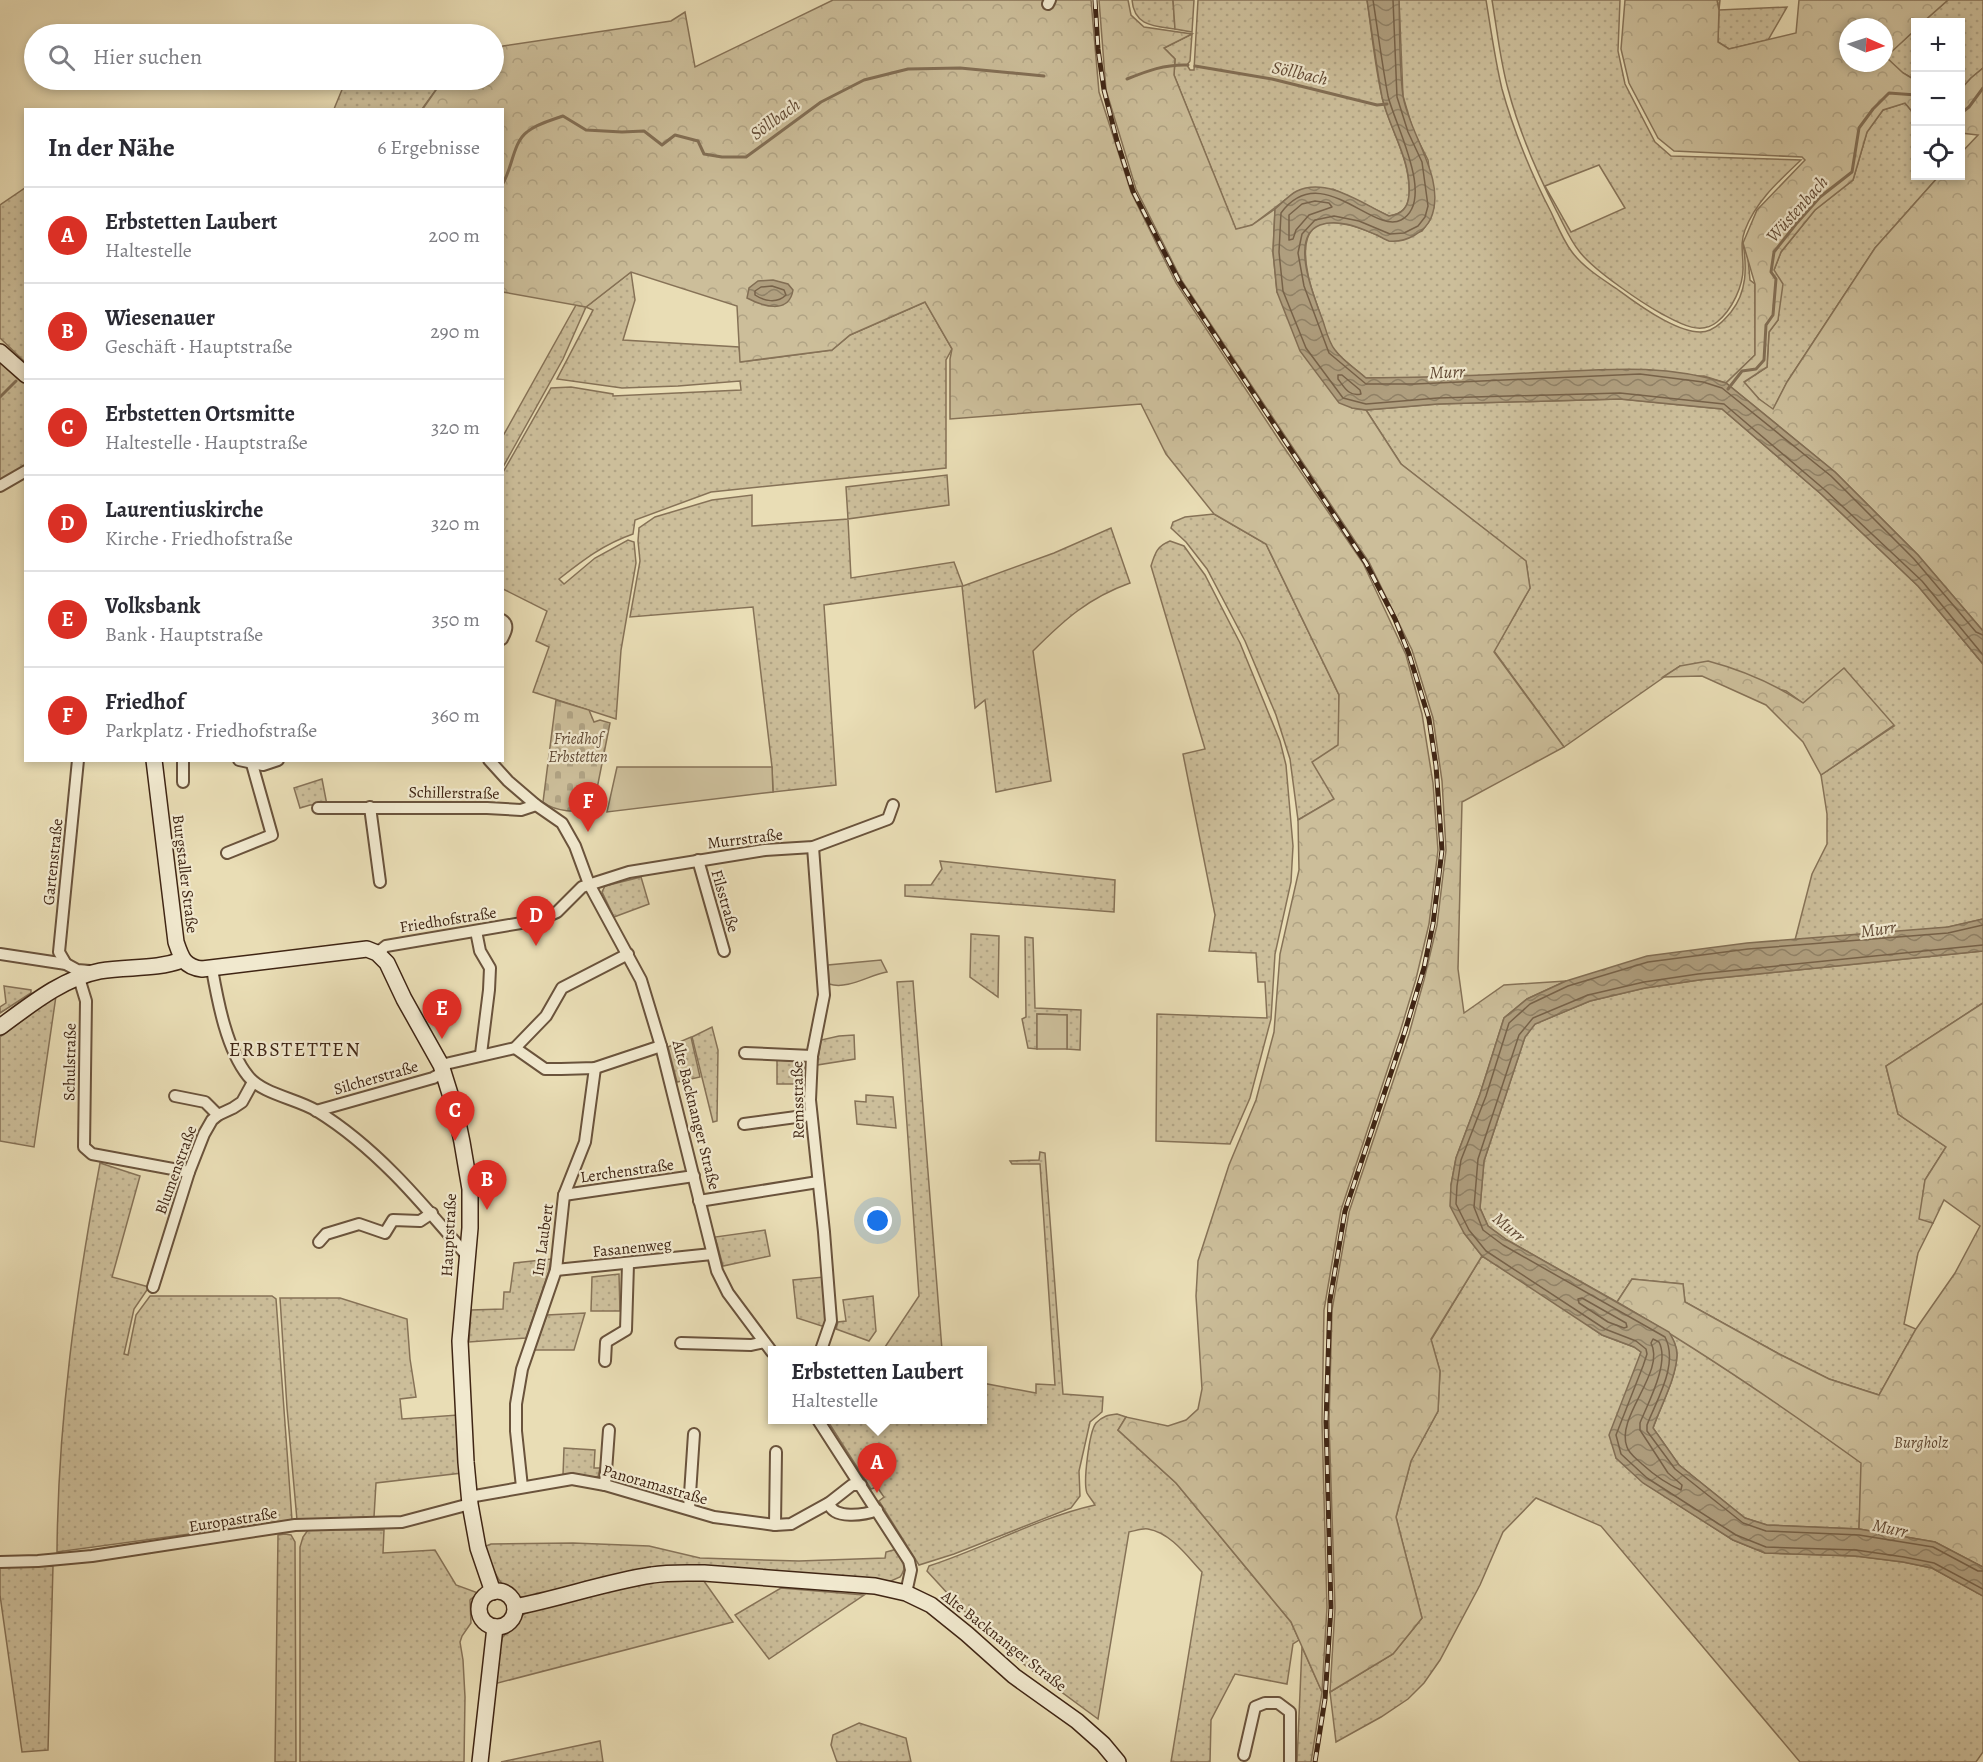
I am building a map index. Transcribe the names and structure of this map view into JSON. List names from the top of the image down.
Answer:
{
  "streets": {
    "street": [
      "Schillerstraße",
      "Murrstraße",
      "Gartenstraße",
      "Burgstaller Straße",
      "Filsstraße",
      "Friedhofstraße",
      "Schulstraße",
      "Silcherstraße",
      "Remsstraße",
      "Alte Backnanger Straße",
      "Blumenstraße",
      "Lerchenstraße",
      "Hauptstraße",
      "Im Laubert",
      "Fasanenweg",
      "Panoramastraße",
      "Europastraße"
    ]
  },
  "crossings": [
    ["Murrstraße", "Filsstraße"],
    ["Murrstraße", "Friedhofstraße"],
    ["Murrstraße", "Remsstraße"],
    ["Murrstraße", "Alte Backnanger Straße"],
    ["Friedhofstraße", "Alte Backnanger Straße"],
    ["Friedhofstraße", "Hauptstraße"],
    ["Schulstraße", "Blumenstraße"],
    ["Silcherstraße", "Hauptstraße"],
    ["Alte Backnanger Straße", "Lerchenstraße"],
    ["Alte Backnanger Straße", "Hauptstraße"],
    ["Alte Backnanger Straße", "Fasanenweg"],
    ["Lerchenstraße", "Im Laubert"],
    ["Hauptstraße", "Panoramastraße"],
    ["Hauptstraße", "Europastraße"],
    ["Im Laubert", "Fasanenweg"],
    ["Im Laubert", "Panoramastraße"],
    ["Panoramastraße", "Europastraße"]
  ],
  "districts": ["ERBSTETTEN"],
  "water": ["Söllbach", "Wüstenbach", "Murr"],
  "parks": ["Friedhof Erbstetten", "Burgholz"],
  "north": "right",
  "page": {
    "map_buttons": ["+", "−"],
    "search": "Hier suchen",
    "heading": ["In der Nähe", "6 Ergebnisse"],
    "list": [
      {
        "mark": "A",
        "name": "Erbstetten Laubert",
        "note": "Haltestelle",
        "value": "200 m"
      },
      {
        "mark": "B",
        "name": "Wiesenauer",
        "note": "Geschäft · Hauptstraße",
        "value": "290 m"
      },
      {
        "mark": "C",
        "name": "Erbstetten Ortsmitte",
        "note": "Haltestelle · Hauptstraße",
        "value": "320 m"
      },
      {
        "mark": "D",
        "name": "Laurentiuskirche",
        "note": "Kirche · Friedhofstraße",
        "value": "320 m"
      },
      {
        "mark": "E",
        "name": "Volksbank",
        "note": "Bank · Hauptstraße",
        "value": "350 m"
      },
      {
        "mark": "F",
        "name": "Friedhof",
        "note": "Parkplatz · Friedhofstraße",
        "value": "360 m"
      }
    ],
    "pins": [
      "F",
      "D",
      "E",
      "C",
      "B",
      "A"
    ],
    "popup": ["Erbstetten Laubert", "Haltestelle"]
  }
}
